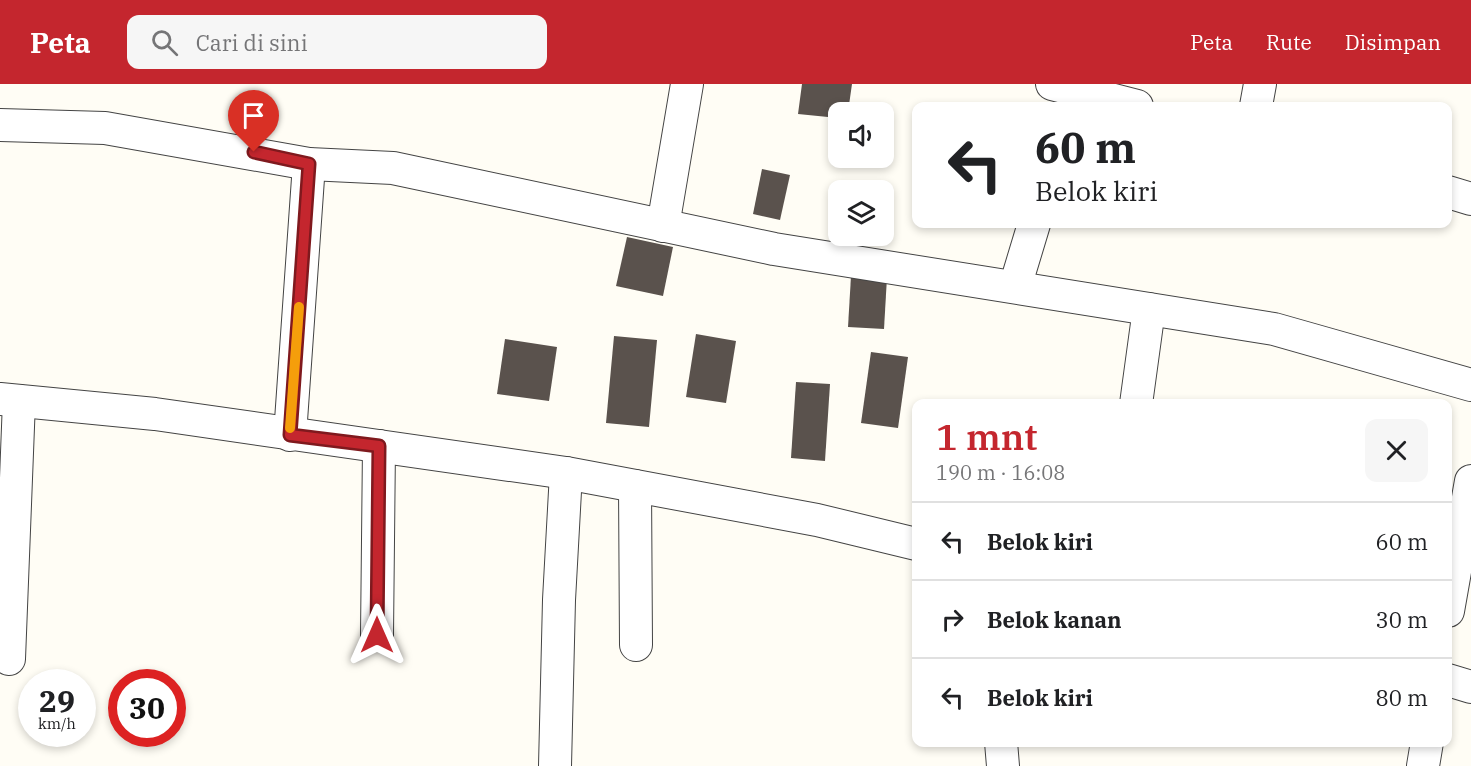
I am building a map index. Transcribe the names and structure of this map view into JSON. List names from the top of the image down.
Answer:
{
  "page": {
    "header": "Peta",
    "search": "Cari di sini",
    "nav": ["Peta", "Rute", "Disimpan"],
    "turn": ["60 m", "Belok kiri"],
    "heading": ["1 mnt", "190 m · 16:08"],
    "list": [
      {
        "name": "Belok kiri",
        "value": "60 m"
      },
      {
        "name": "Belok kanan",
        "value": "30 m"
      },
      {
        "name": "Belok kiri",
        "value": "80 m"
      }
    ],
    "speed": "29 km/h",
    "limit": "30"
  }
}
